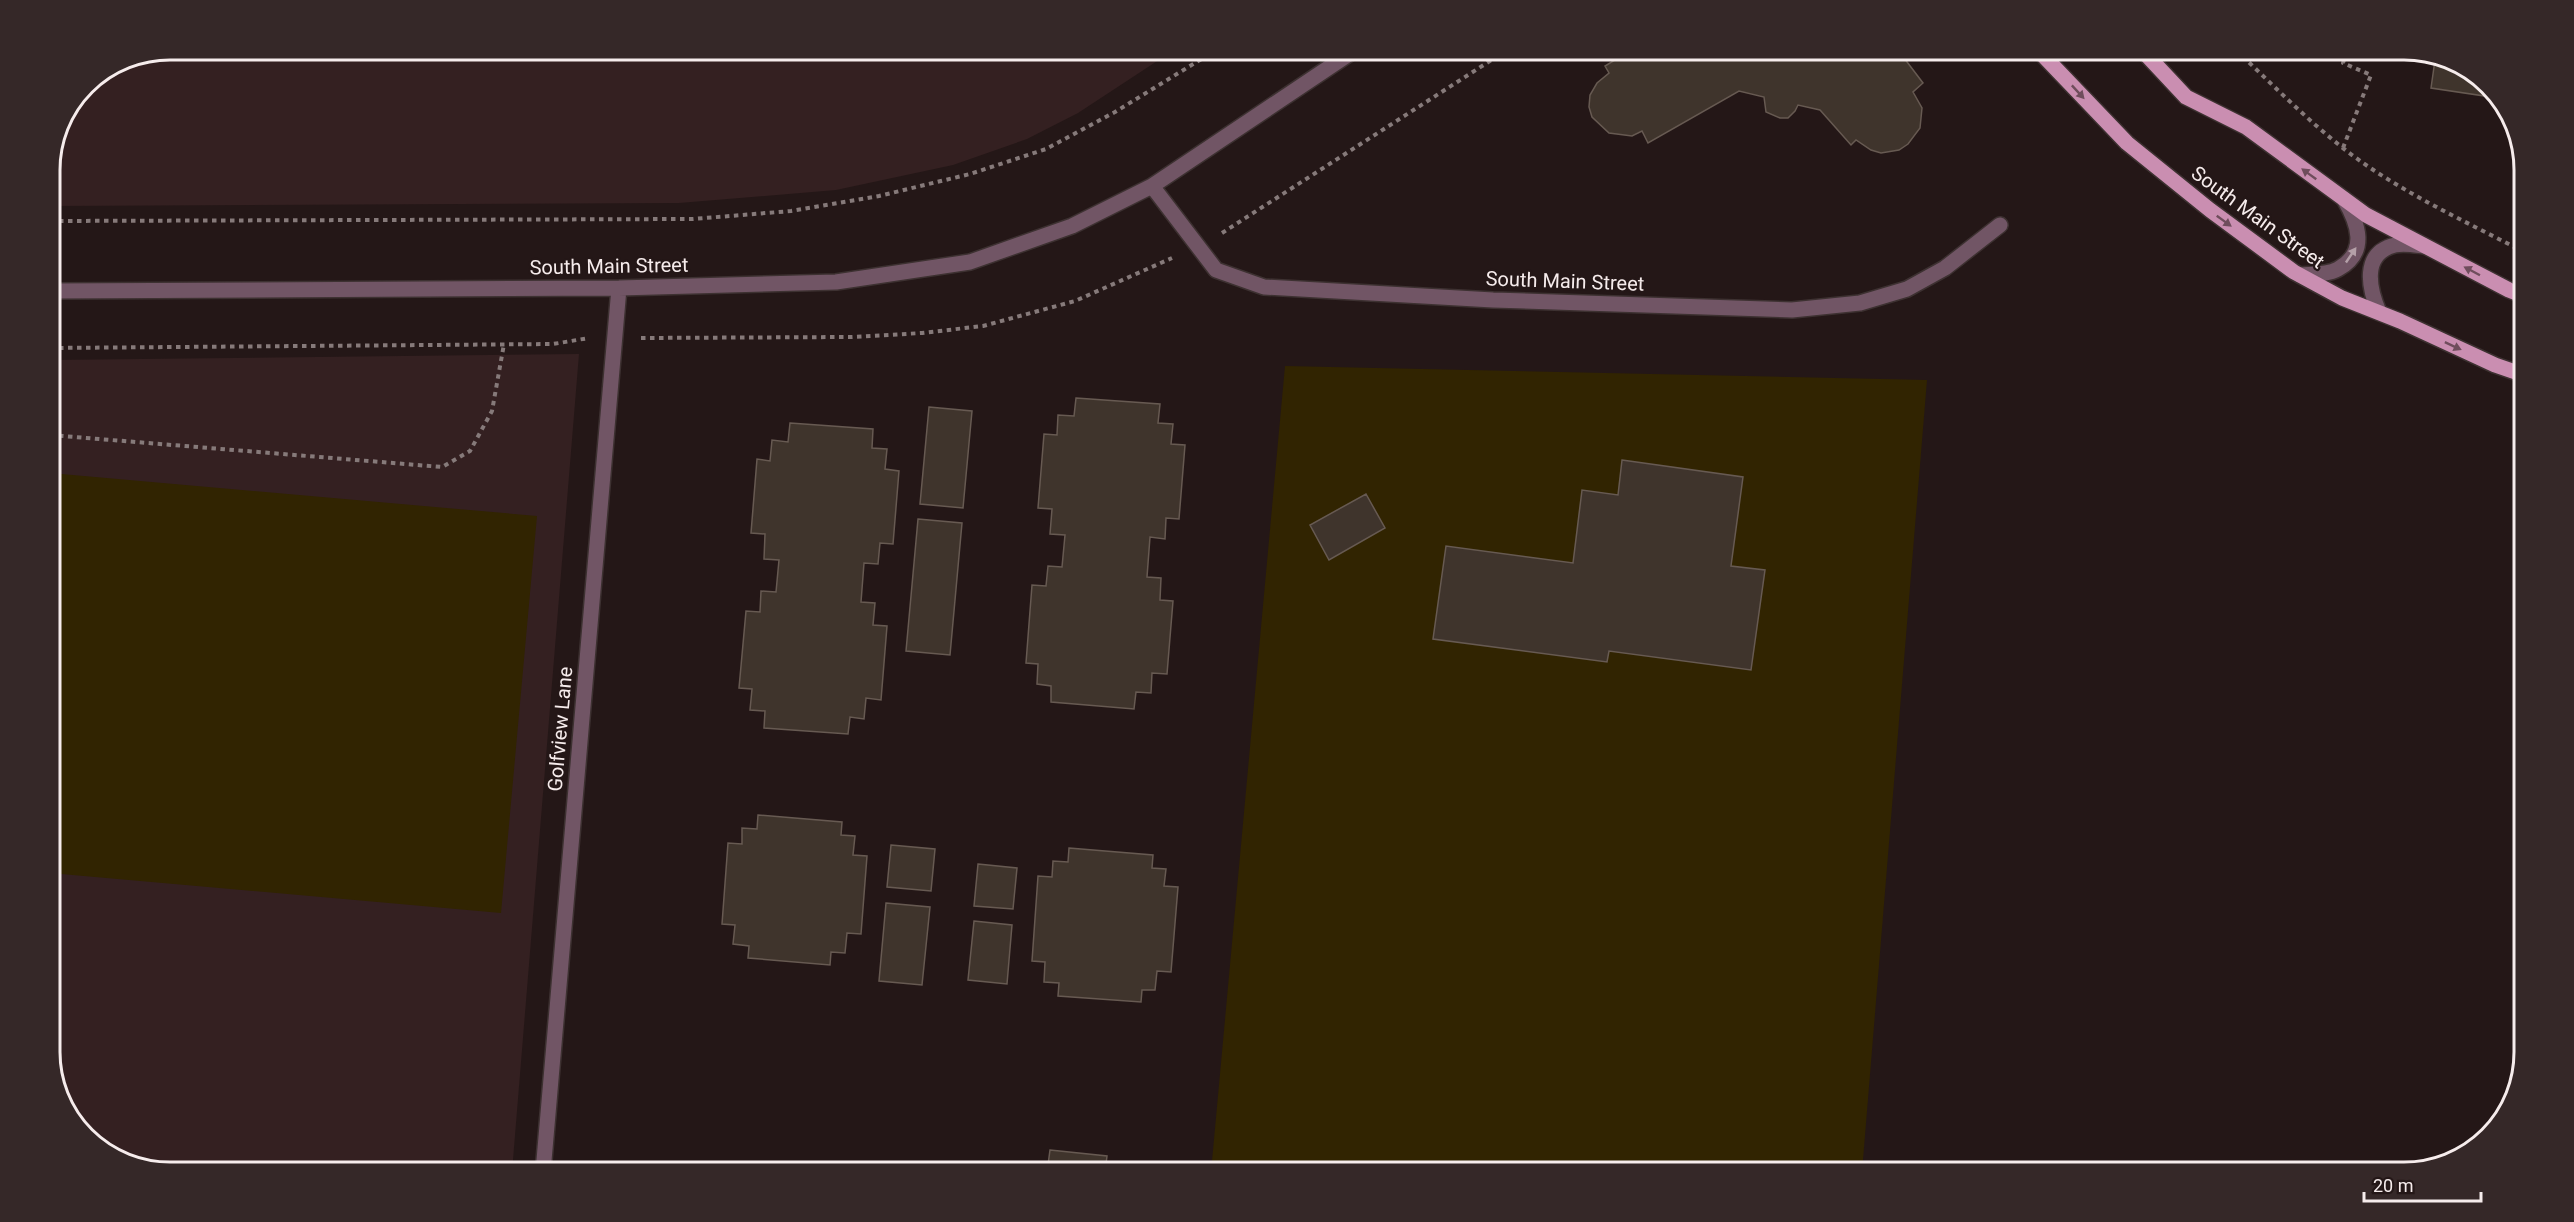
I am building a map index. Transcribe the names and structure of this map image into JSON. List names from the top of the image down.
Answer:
{
  "streets": {
    "main road": ["South Main Street"],
    "street": ["Golfview Lane"]
  },
  "crossings": [
    ["South Main Street", "Golfview Lane"]
  ],
  "scale_bar": "20 m"
}
